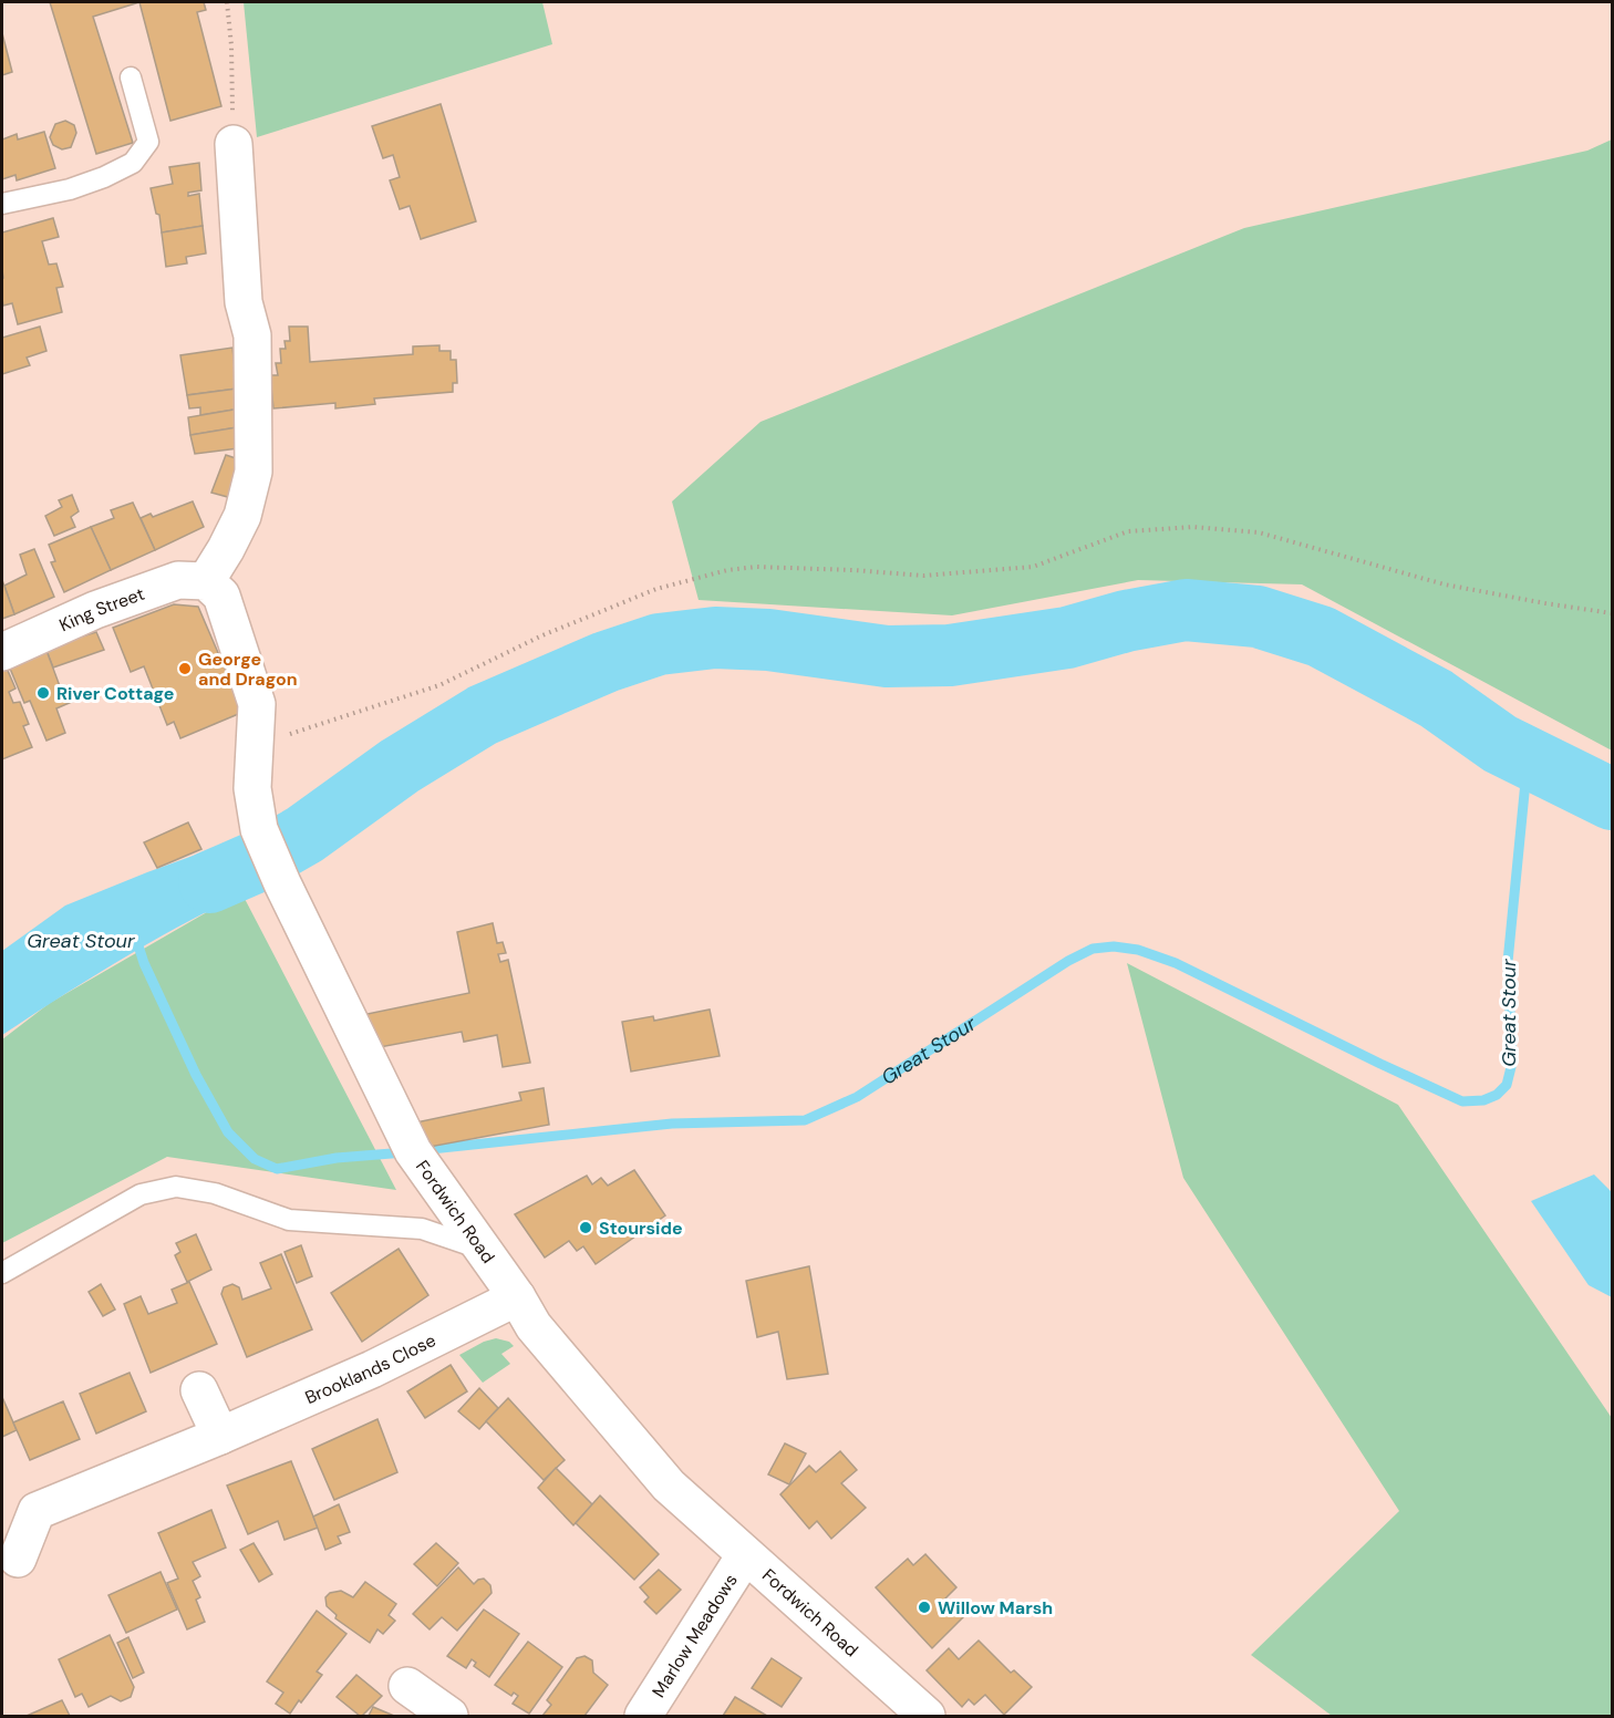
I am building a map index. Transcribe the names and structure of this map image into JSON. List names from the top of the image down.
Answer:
{
  "streets": {
    "street": [
      "King Street",
      "Fordwich Road",
      "Brooklands Close",
      "Marlow Meadows"
    ]
  },
  "crossings": [
    ["King Street", "Fordwich Road"],
    ["Fordwich Road", "Brooklands Close"],
    ["Fordwich Road", "Marlow Meadows"]
  ],
  "water": ["Great Stour"],
  "places": [
    "George and Dragon",
    "River Cottage",
    "Stourside",
    "Willow Marsh"
  ]
}
